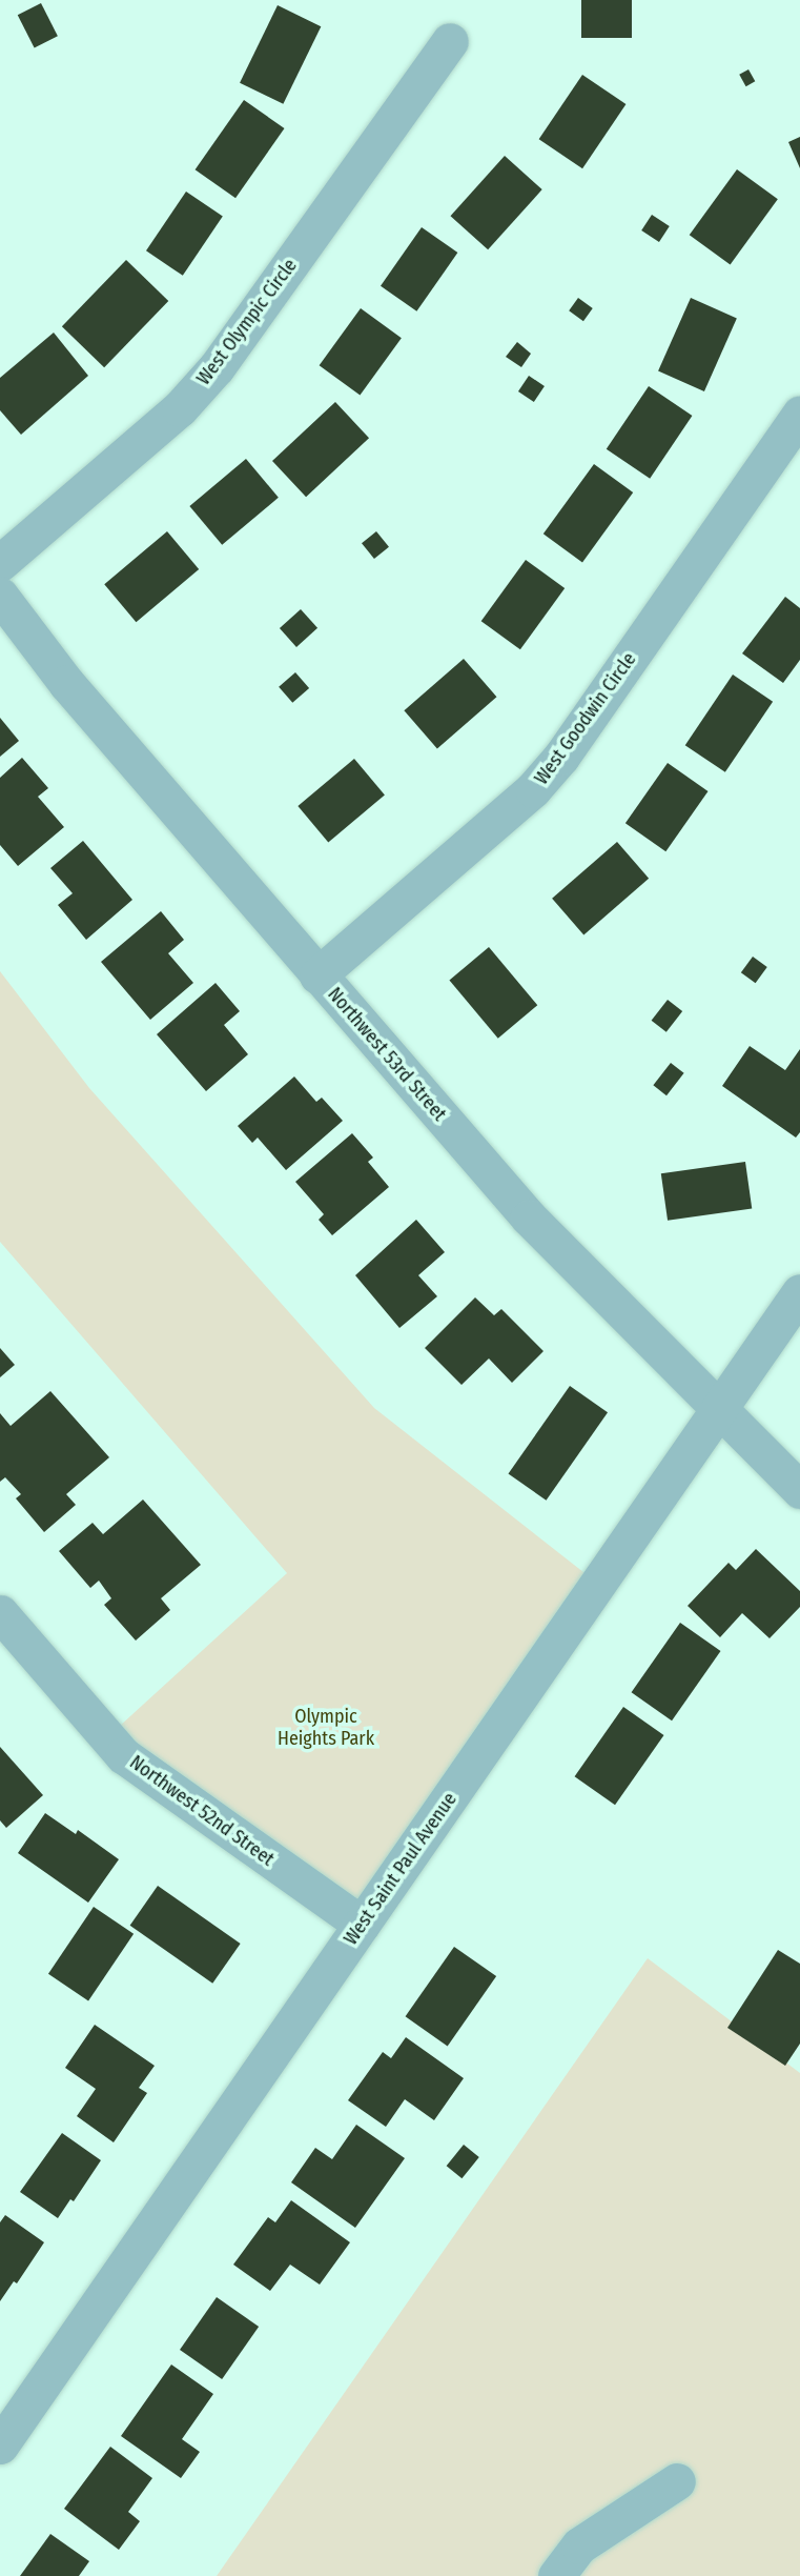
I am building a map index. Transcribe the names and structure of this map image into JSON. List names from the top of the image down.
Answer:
{
  "streets": {
    "street": [
      "West Olympic Circle",
      "West Goodwin Circle",
      "Northwest 53rd Street",
      "Northwest 52nd Street",
      "West Saint Paul Avenue"
    ]
  },
  "crossings": [
    ["West Goodwin Circle", "Northwest 53rd Street"],
    ["Northwest 53rd Street", "West Saint Paul Avenue"],
    ["Northwest 52nd Street", "West Saint Paul Avenue"]
  ],
  "parks": ["Olympic Heights Park"]
}
